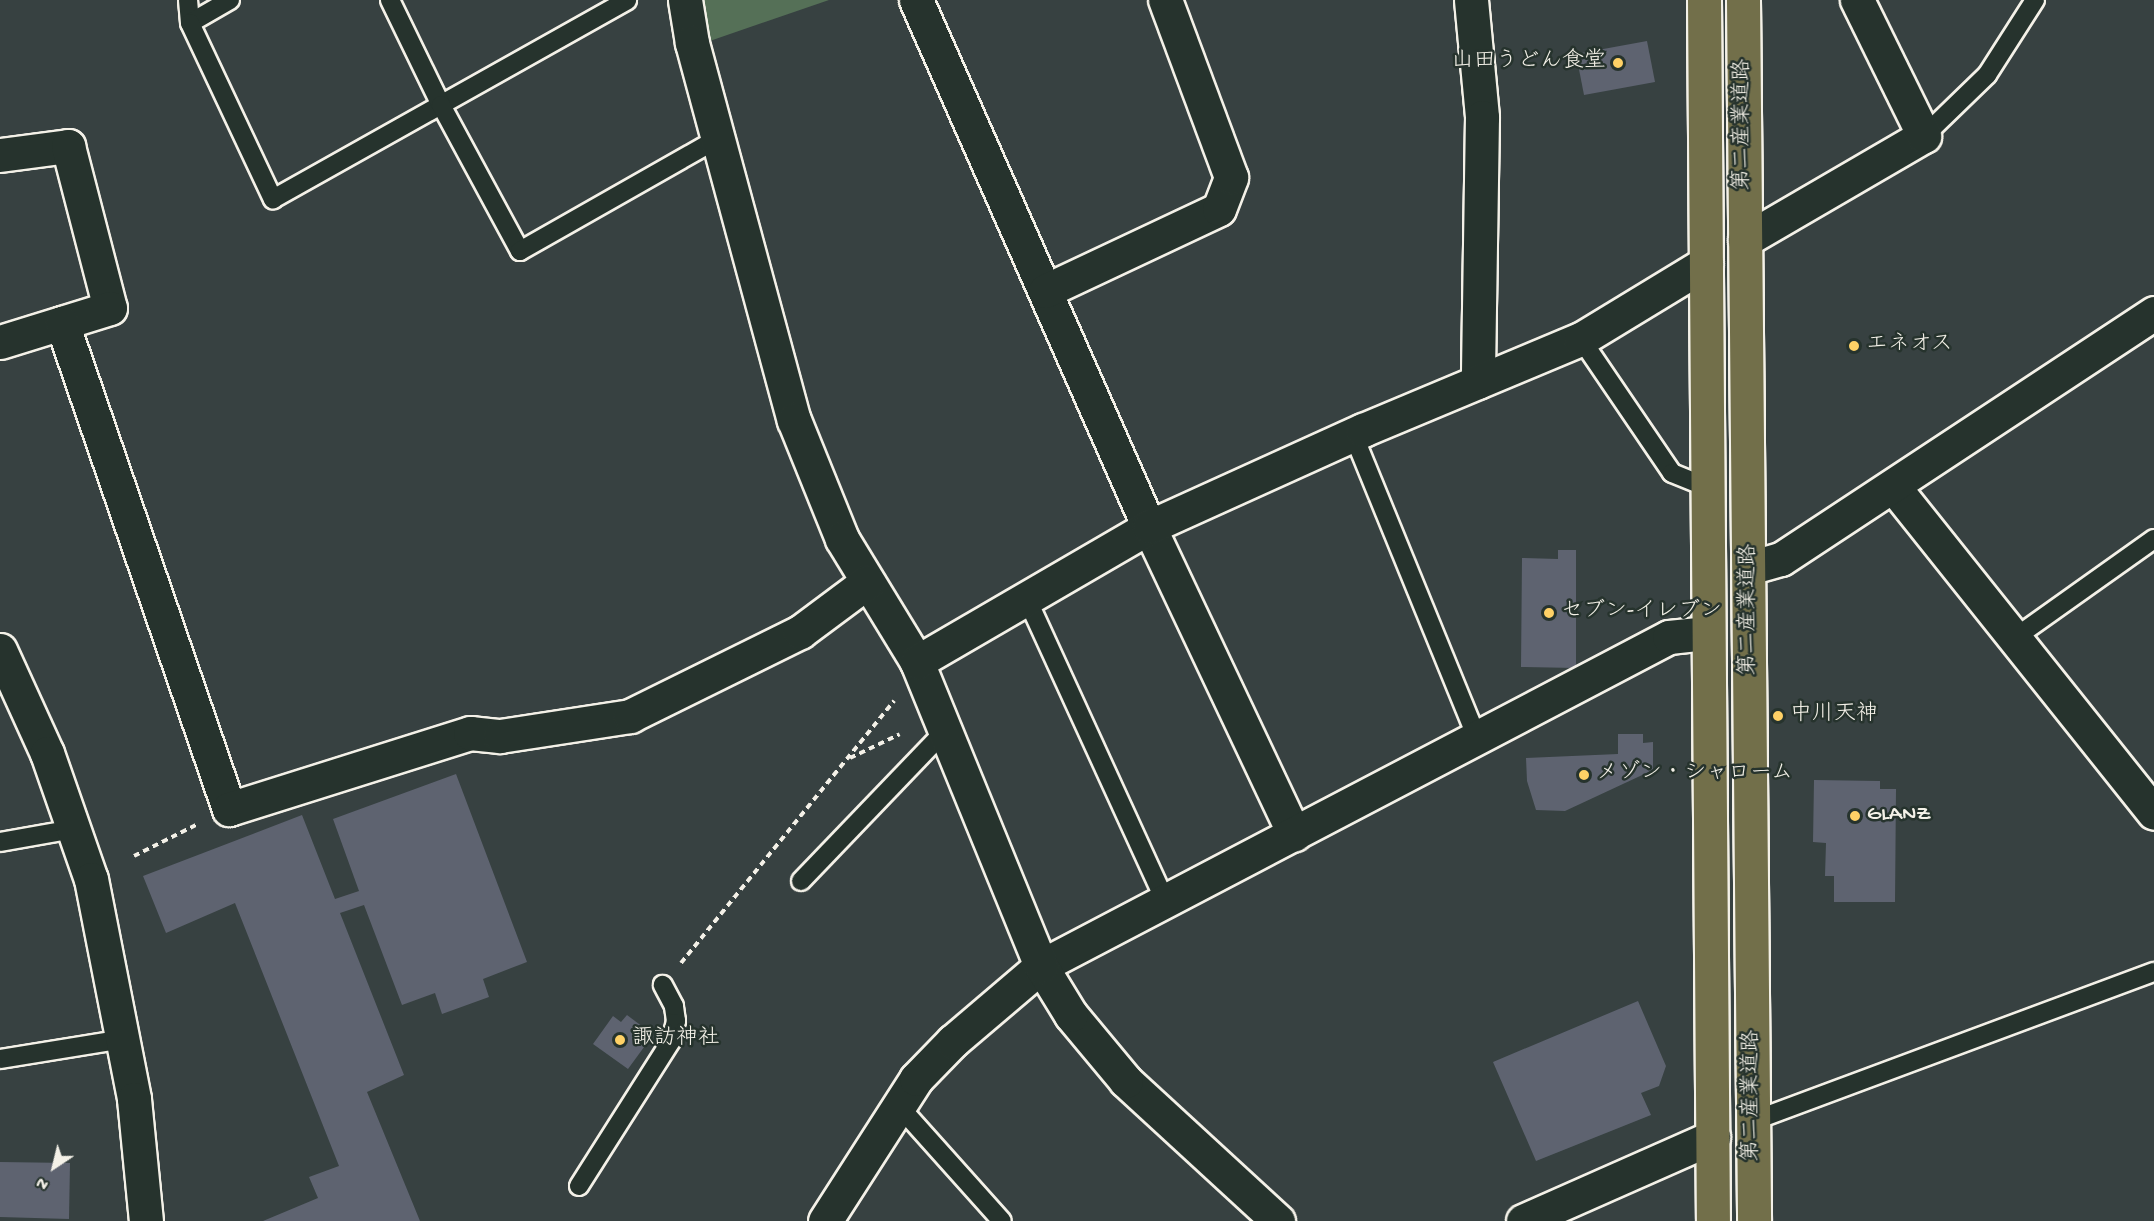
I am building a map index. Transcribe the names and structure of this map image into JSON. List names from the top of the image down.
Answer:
{
  "streets": {
    "main road": ["第二産業道路"]
  },
  "places": [
    "山田うどん食堂",
    "エネオス",
    "セブン-イレブン",
    "中川天神",
    "メゾン・シャローム",
    "GLANZ",
    "諏訪神社"
  ],
  "north": "bottom left"
}
